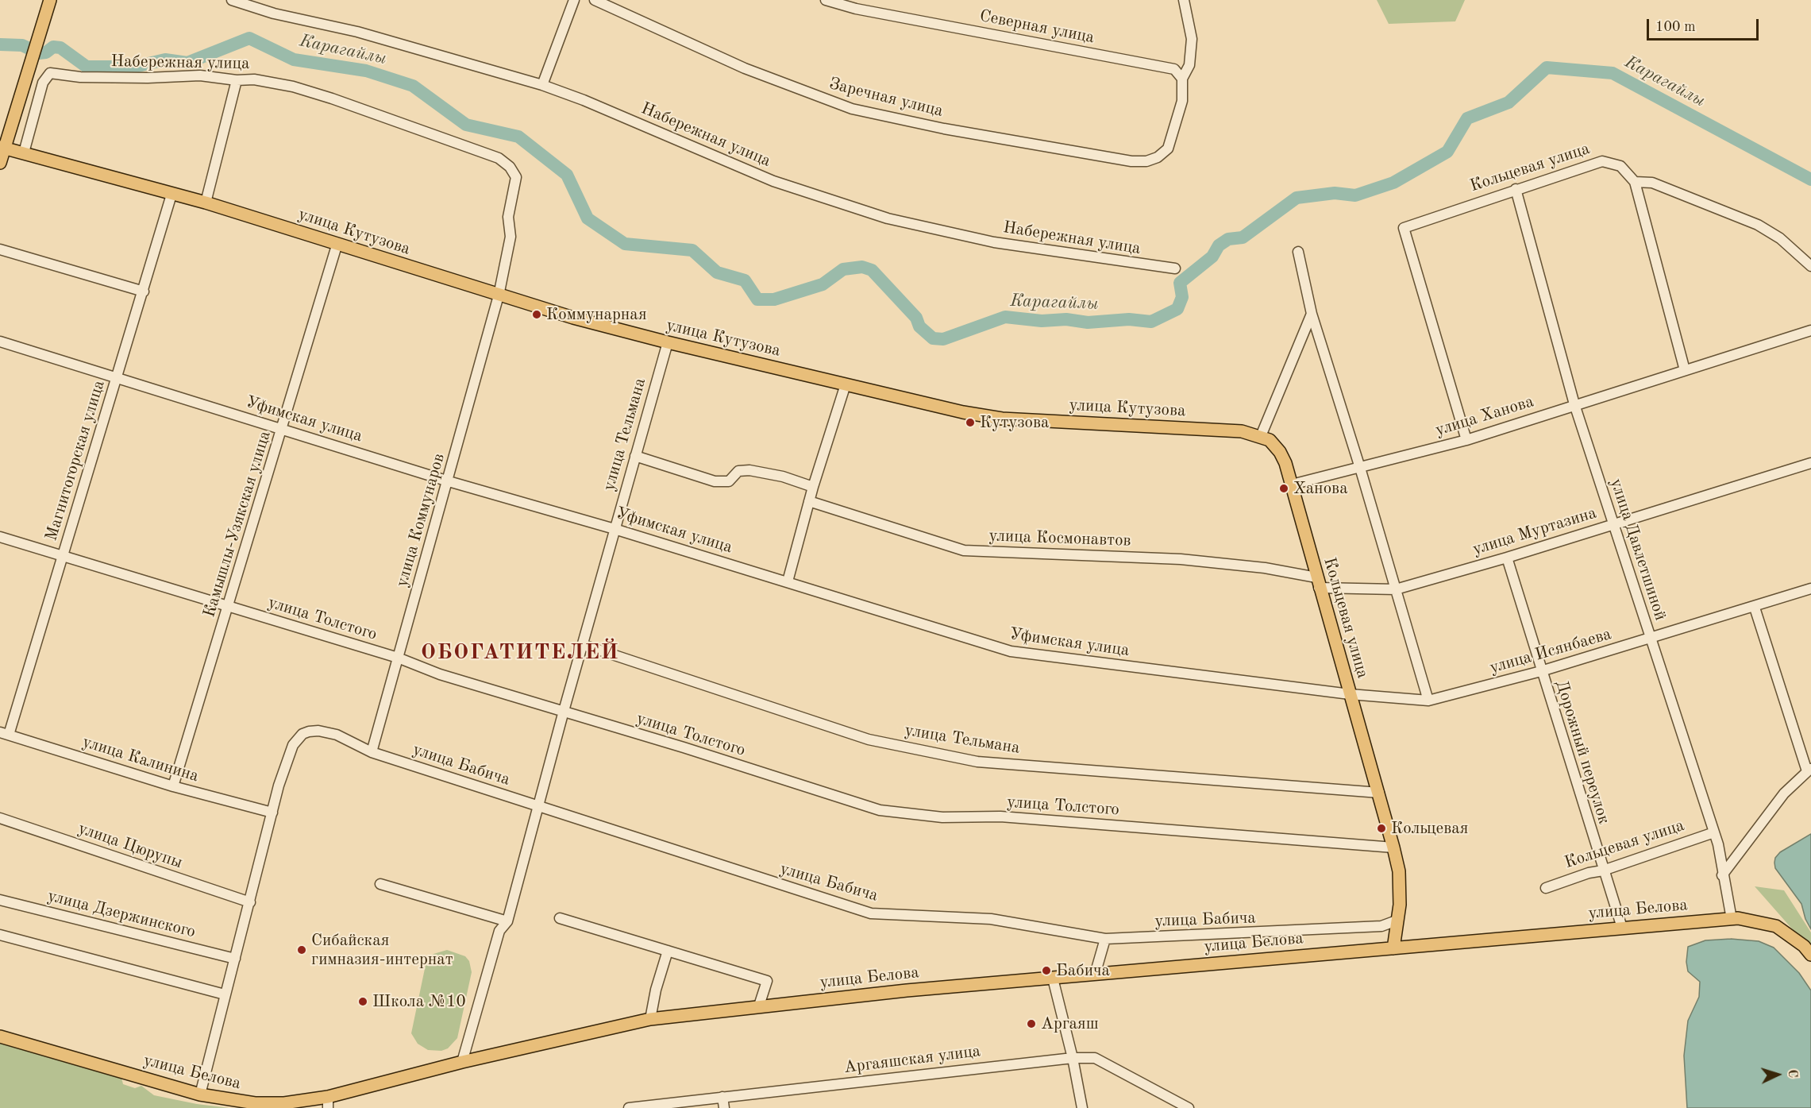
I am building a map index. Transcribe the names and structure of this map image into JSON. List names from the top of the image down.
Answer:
{
  "streets": {
    "main road": ["Кольцевая улица", "улица Кутузова", "улица Белова"],
    "street": [
      "Северная улица",
      "Набережная улица",
      "Заречная улица",
      "улица Ханова",
      "Уфимская улица",
      "улица Тельмана",
      "Магнитогорская улица",
      "улица Коммунаров",
      "Камышлы-Узякская улица",
      "улица Муртазина",
      "улица Космонавтов",
      "улица Давлетшиной",
      "улица Толстого",
      "улица Исянбаева",
      "Дорожный переулок",
      "улица Калинина",
      "улица Бабича",
      "улица Цюрупы",
      "улица Дзержинского",
      "Аргаяшская улица"
    ]
  },
  "crossings": [
    ["Северная улица", "Заречная улица"],
    ["Набережная улица", "улица Кутузова"],
    ["Набережная улица", "улица Коммунаров"],
    ["Кольцевая улица", "улица Кутузова"],
    ["Кольцевая улица", "улица Ханова"],
    ["Кольцевая улица", "Уфимская улица"],
    ["Кольцевая улица", "улица Тельмана"],
    ["Кольцевая улица", "улица Муртазина"],
    ["Кольцевая улица", "улица Космонавтов"],
    ["Кольцевая улица", "улица Давлетшиной"],
    ["Кольцевая улица", "улица Толстого"],
    ["Кольцевая улица", "улица Исянбаева"],
    ["Кольцевая улица", "Дорожный переулок"],
    ["Кольцевая улица", "улица Бабича"],
    ["Кольцевая улица", "улица Белова"],
    ["улица Кутузова", "улица Тельмана"],
    ["улица Кутузова", "Магнитогорская улица"],
    ["улица Кутузова", "улица Коммунаров"],
    ["улица Кутузова", "Камышлы-Узякская улица"],
    ["улица Ханова", "улица Давлетшиной"],
    ["Уфимская улица", "улица Тельмана"],
    ["Уфимская улица", "Магнитогорская улица"],
    ["Уфимская улица", "улица Коммунаров"],
    ["Уфимская улица", "Камышлы-Узякская улица"],
    ["Уфимская улица", "улица Исянбаева"],
    ["улица Тельмана", "улица Толстого"],
    ["улица Тельмана", "улица Бабича"],
    ["Магнитогорская улица", "улица Толстого"],
    ["Магнитогорская улица", "улица Калинина"],
    ["улица Коммунаров", "улица Толстого"],
    ["улица Коммунаров", "улица Бабича"],
    ["Камышлы-Узякская улица", "улица Толстого"],
    ["Камышлы-Узякская улица", "улица Калинина"],
    ["улица Муртазина", "улица Космонавтов"],
    ["улица Муртазина", "улица Давлетшиной"],
    ["улица Муртазина", "Дорожный переулок"],
    ["улица Давлетшиной", "улица Исянбаева"],
    ["улица Давлетшиной", "улица Белова"],
    ["улица Исянбаева", "Дорожный переулок"],
    ["Дорожный переулок", "улица Белова"],
    ["улица Калинина", "улица Бабича"]
  ],
  "districts": ["ОБОГАТИТЕЛЕЙ"],
  "water": ["Карагайлы"],
  "places": [
    "Коммунарная",
    "Кутузова",
    "Ханова",
    "Кольцевая",
    "Сибайская гимназия-интернат",
    "Бабича",
    "Школа №10",
    "Аргаяш"
  ],
  "scale_bar": "100 m",
  "north": "right"
}
